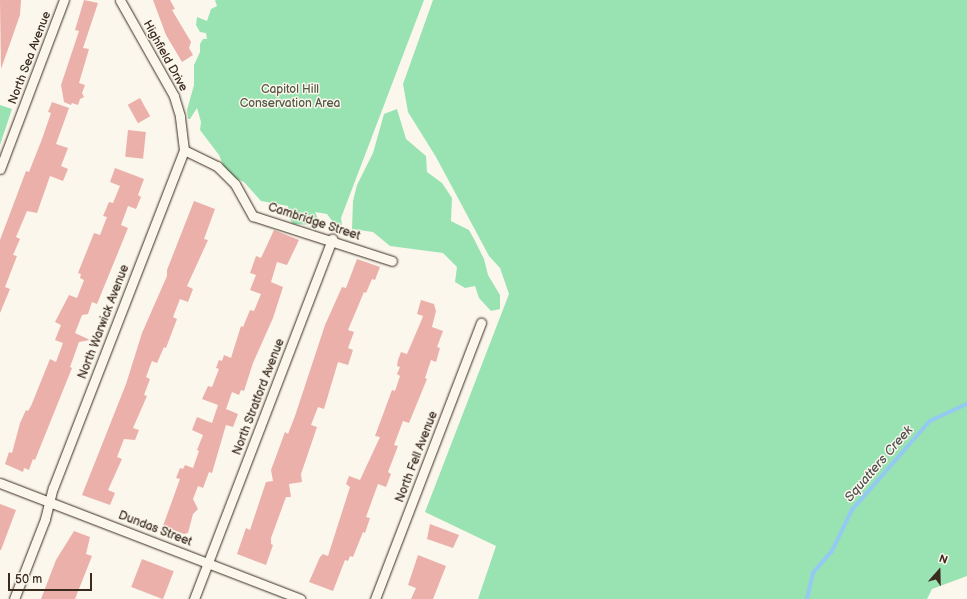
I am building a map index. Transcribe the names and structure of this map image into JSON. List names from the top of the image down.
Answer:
{
  "streets": {
    "street": [
      "Highfield Drive",
      "North Sea Avenue",
      "Cambridge Street",
      "North Warwick Avenue",
      "North Stratford Avenue",
      "North Fell Avenue",
      "Dundas Street"
    ]
  },
  "crossings": [
    ["Highfield Drive", "Cambridge Street"],
    ["Highfield Drive", "North Warwick Avenue"],
    ["Cambridge Street", "North Warwick Avenue"],
    ["Cambridge Street", "North Stratford Avenue"],
    ["North Warwick Avenue", "Dundas Street"],
    ["North Stratford Avenue", "Dundas Street"]
  ],
  "water": ["Squatters Creek"],
  "parks": ["Capitol Hill Conservation Area"],
  "scale_bar": "50 m",
  "north": "top"
}
